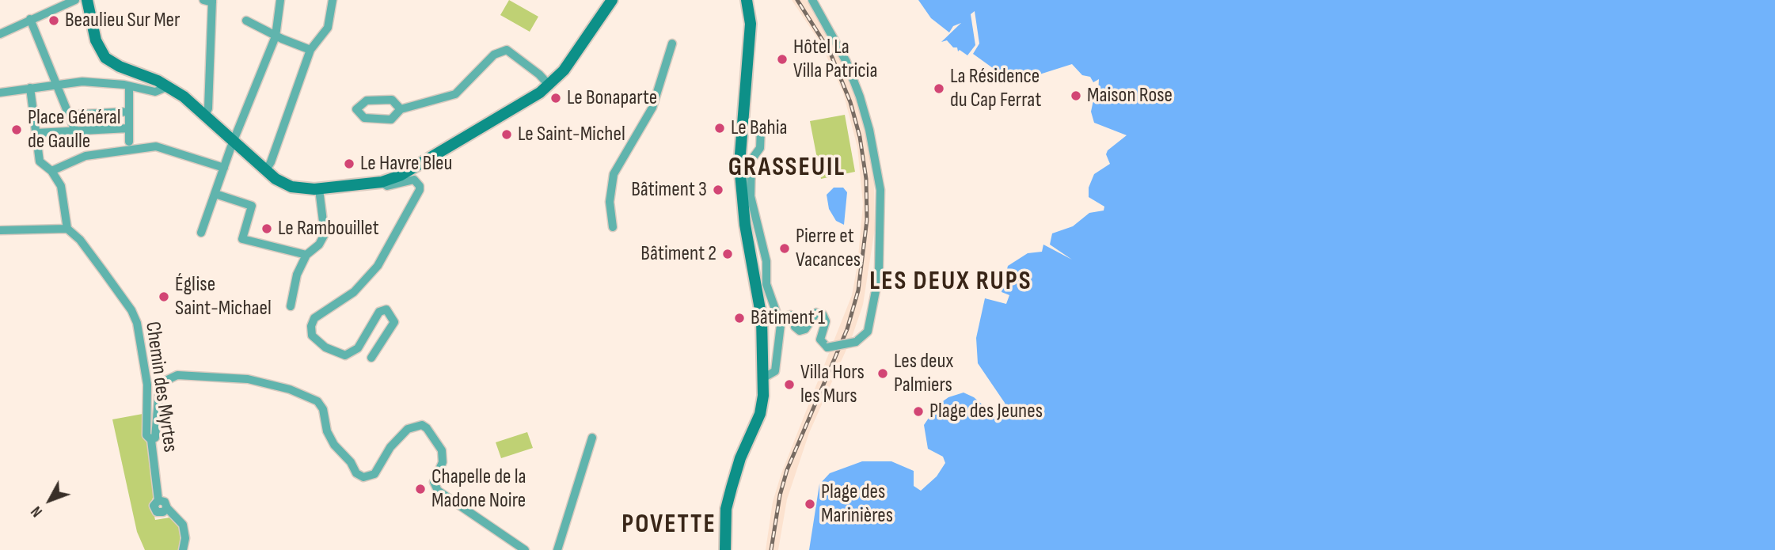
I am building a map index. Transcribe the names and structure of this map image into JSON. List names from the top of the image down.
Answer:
{
  "streets": {
    "street": ["Chemin des Myrtes"]
  },
  "districts": ["GRASSEUIL", "LES DEUX RUPS", "POVETTE"],
  "places": [
    "Beaulieu Sur Mer",
    "Hôtel La Villa Patricia",
    "La Résidence du Cap Ferrat",
    "Maison Rose",
    "Le Bonaparte",
    "Le Bahia",
    "Place Général de Gaulle",
    "Le Saint-Michel",
    "Le Havre Bleu",
    "Bâtiment 3",
    "Le Rambouillet",
    "Pierre et Vacances",
    "Bâtiment 2",
    "Église Saint-Michael",
    "Bâtiment 1",
    "Les deux Palmiers",
    "Villa Hors les Murs",
    "Plage des Jeunes",
    "Chapelle de la Madone Noire",
    "Plage des Marinières"
  ],
  "north": "bottom left"
}
